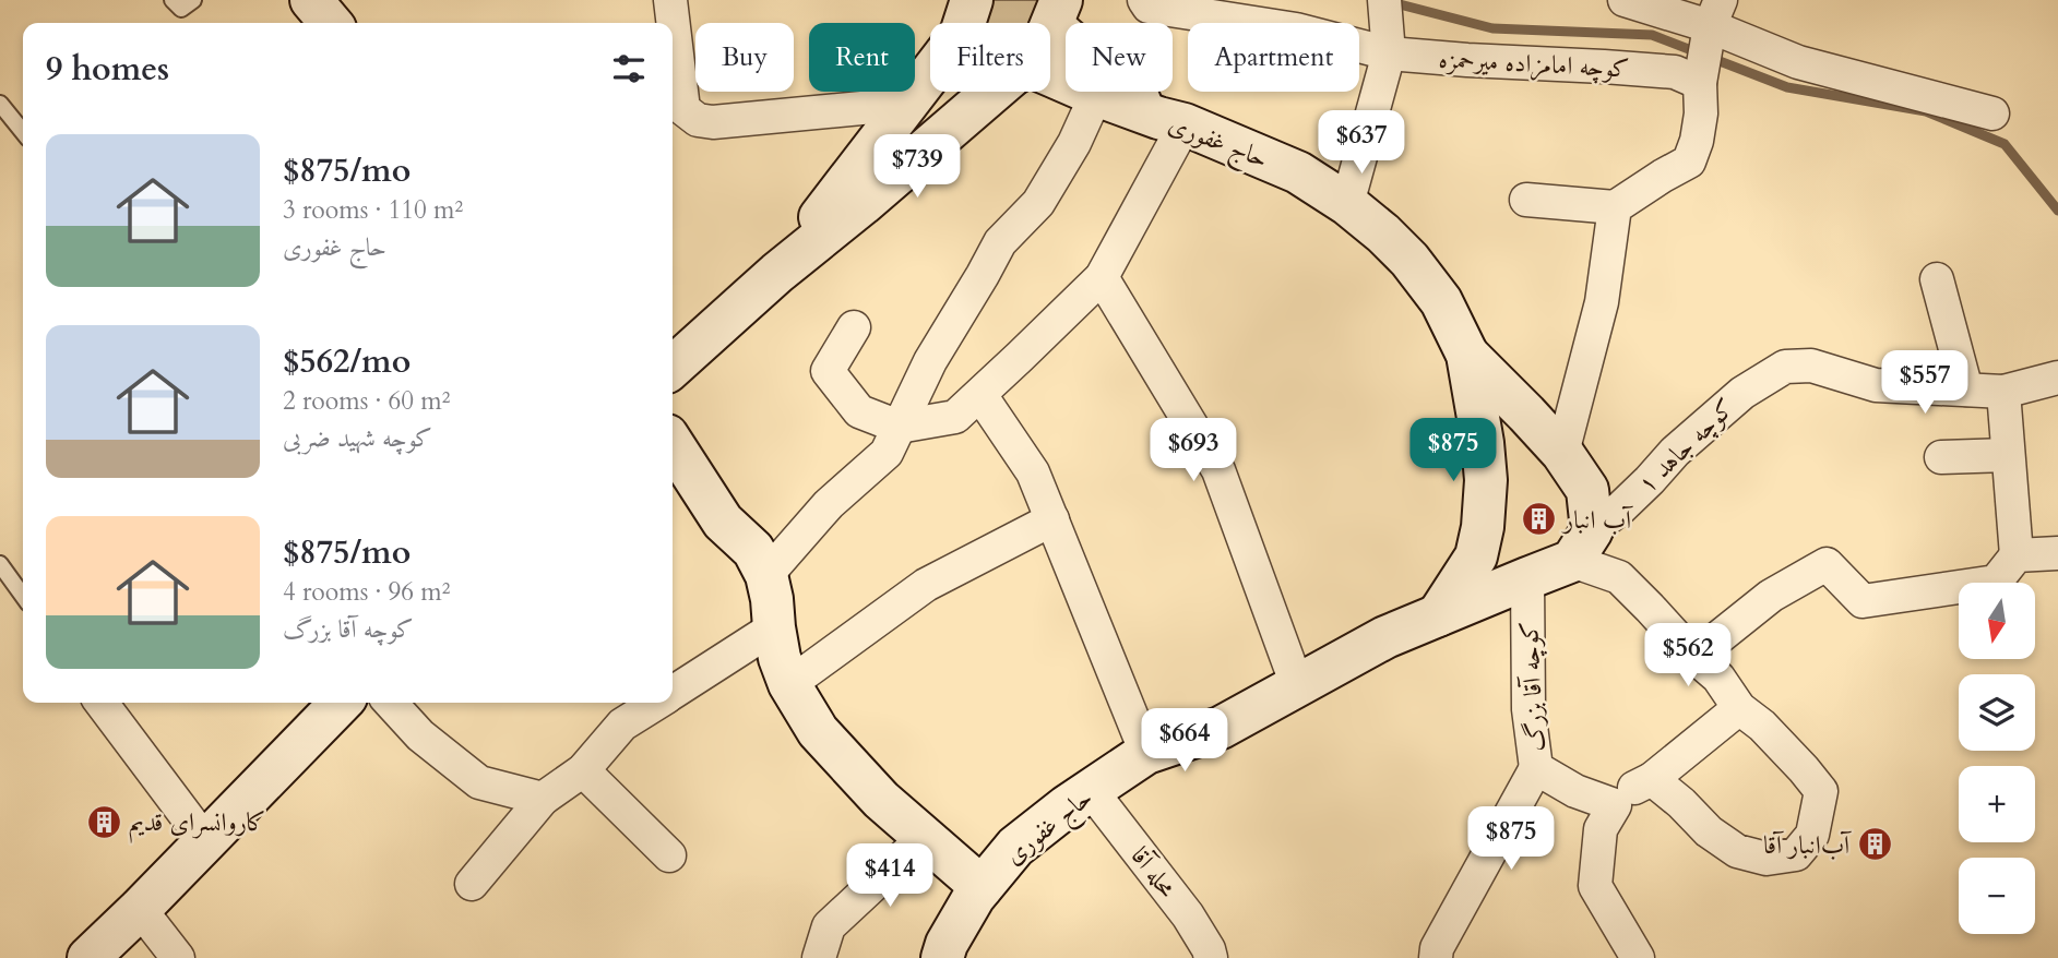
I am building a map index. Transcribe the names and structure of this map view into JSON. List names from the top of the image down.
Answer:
{
  "streets": {
    "main road": ["حاج غفوری"],
    "street": [
      "کوچه امامزاده میرحمزه",
      "کوچه جاهد ۱",
      "کوچه آقا بزرگ",
      "محله آقا"
    ]
  },
  "crossings": [
    ["حاج غفوری", "کوچه جاهد ۱"],
    ["حاج غفوری", "کوچه آقا بزرگ"],
    ["حاج غفوری", "محله آقا"]
  ],
  "places": {
    "building": ["آب انبار", "کاروانسرای قدیم", "آب‌انبار آقا"]
  },
  "north": "bottom",
  "page": {
    "chip": [
      "Buy",
      "Rent",
      "Filters",
      "New",
      "Apartment"
    ],
    "heading": "9 homes",
    "price": [
      "$637",
      "$739",
      "$557",
      "$693",
      "$875",
      "$562",
      "$664",
      "$875",
      "$414"
    ],
    "list": [
      {
        "name": "$875/mo",
        "note": "3 rooms · 110 m² · حاج غفوری"
      },
      {
        "name": "$562/mo",
        "note": "2 rooms · 60 m² · کوچه شهید ضربی"
      },
      {
        "name": "$875/mo",
        "note": "4 rooms · 96 m² · کوچه آقا بزرگ"
      }
    ],
    "map_buttons": ["+", "−"]
  }
}
